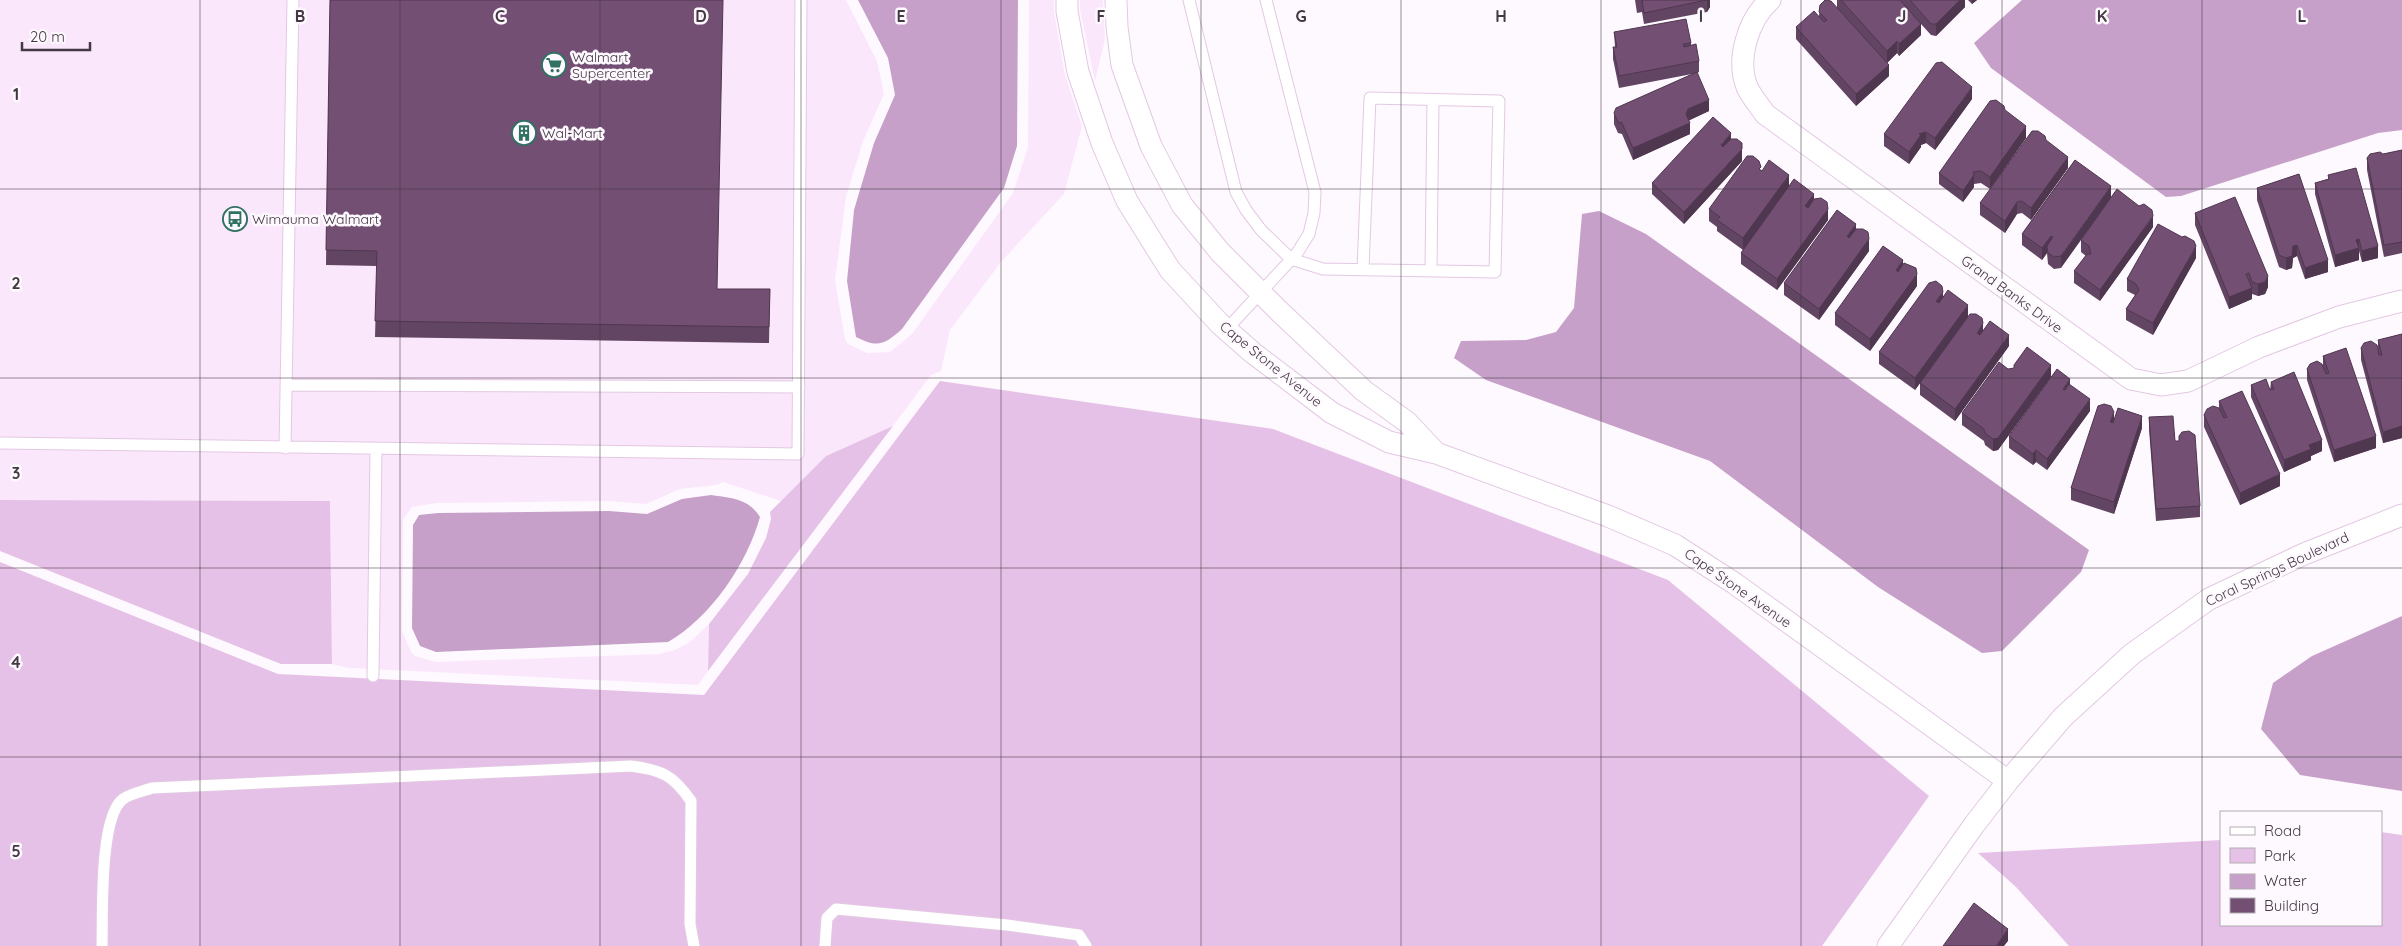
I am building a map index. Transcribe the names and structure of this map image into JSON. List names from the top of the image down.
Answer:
{
  "streets": {
    "street": ["Grand Banks Drive", "Cape Stone Avenue", "Coral Springs Boulevard"]
  },
  "crossings": [
    ["Cape Stone Avenue", "Coral Springs Boulevard"]
  ],
  "places": {
    "supermarket": ["Walmart Supercenter"],
    "building": ["Wal-Mart"],
    "bus stop": ["Wimauma Walmart"]
  },
  "legend": [
    "Road",
    "Park",
    "Water",
    "Building"
  ],
  "scale_bar": "20 m",
  "grid": {
    "columns": [
      "B",
      "C",
      "D",
      "E",
      "F",
      "G",
      "H",
      "I",
      "J",
      "K",
      "L"
    ],
    "rows": [
      "1",
      "2",
      "3",
      "4",
      "5"
    ]
  }
}
